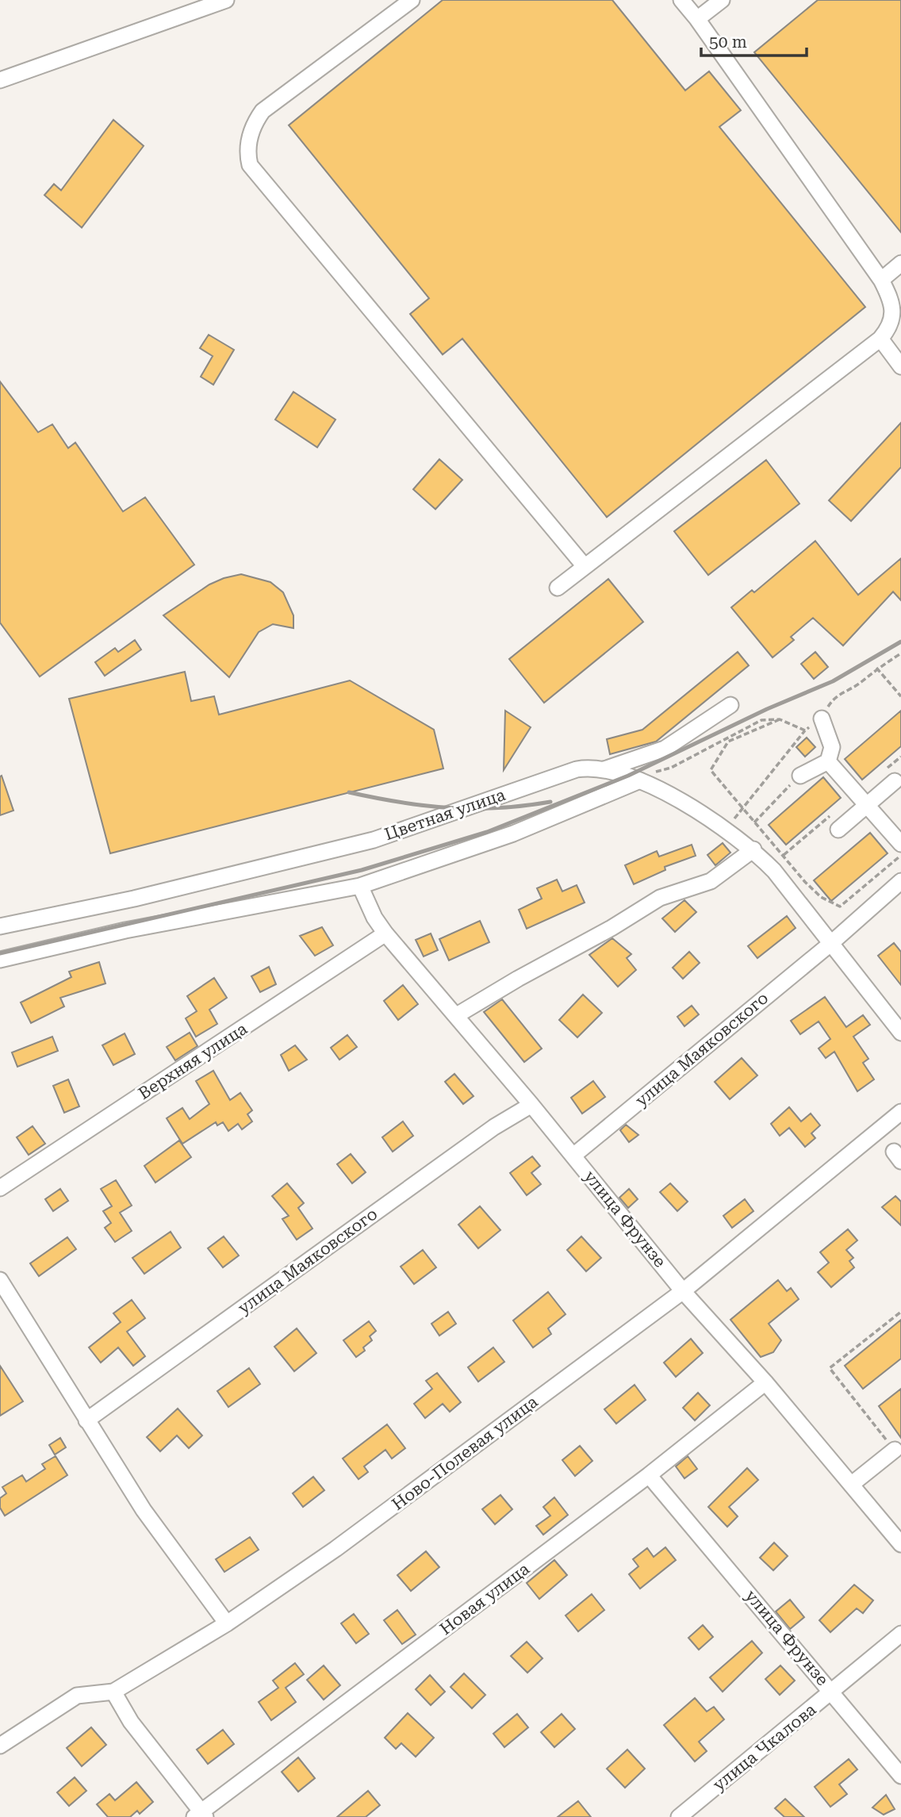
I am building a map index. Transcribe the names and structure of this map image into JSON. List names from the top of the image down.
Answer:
{
  "streets": {
    "street": [
      "Цветная улица",
      "улица Маяковского",
      "Верхняя улица",
      "улица Фрунзе",
      "Ново-Полевая улица",
      "Новая улица",
      "улица Чкалова"
    ]
  },
  "crossings": [
    ["Цветная улица", "улица Маяковского"],
    ["улица Маяковского", "улица Фрунзе"],
    ["Верхняя улица", "улица Фрунзе"],
    ["улица Фрунзе", "Ново-Полевая улица"],
    ["улица Фрунзе", "Новая улица"],
    ["улица Фрунзе", "улица Чкалова"]
  ],
  "scale_bar": "50 m"
}
